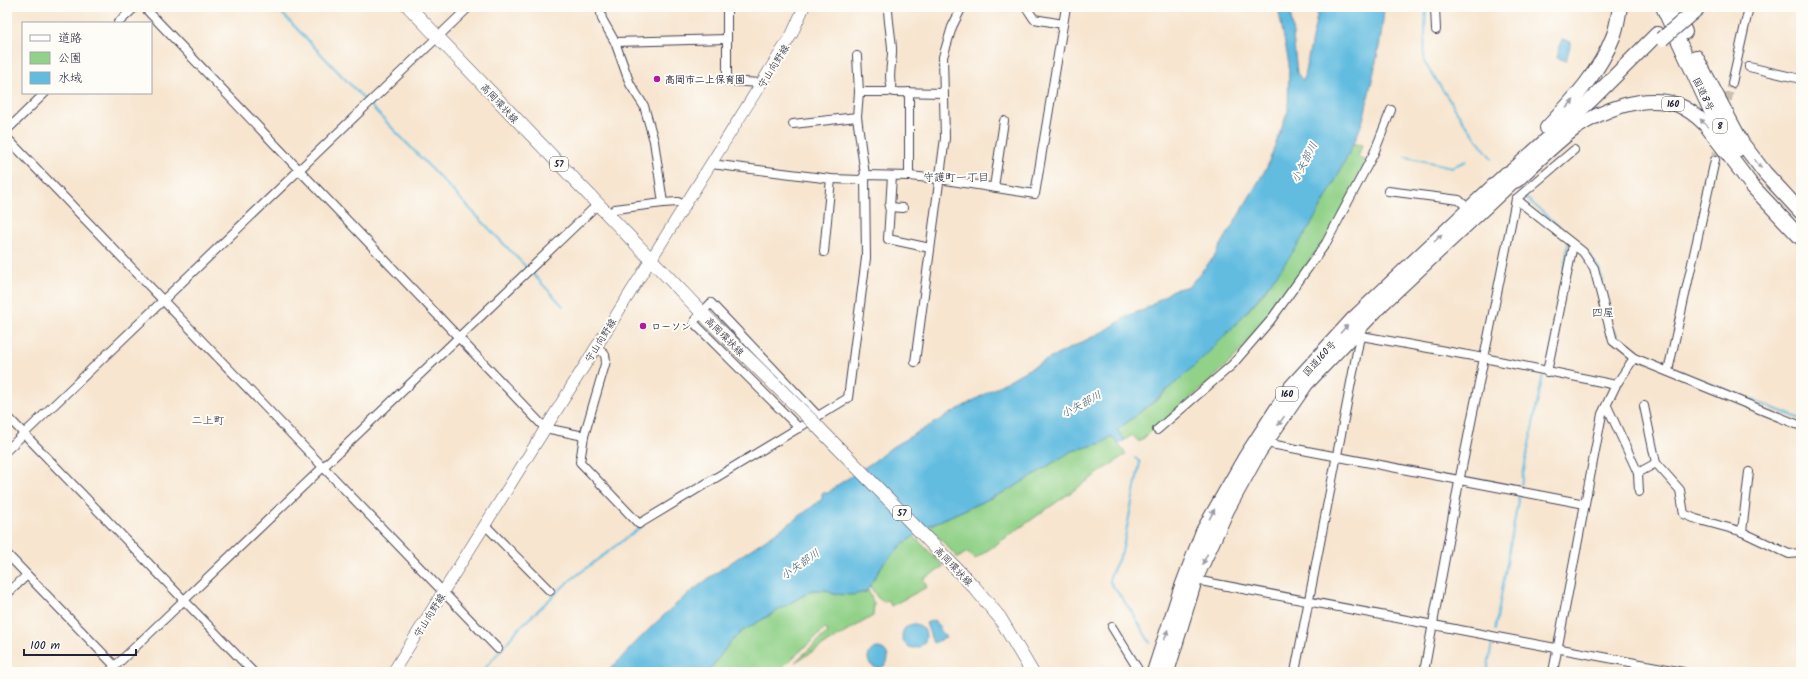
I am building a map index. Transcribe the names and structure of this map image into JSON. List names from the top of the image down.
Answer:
{
  "streets": {
    "highway": [
      "国道8号",
      "160",
      "8",
      "国道160号"
    ],
    "main road": ["守山向野線", "高岡環状線", "57"]
  },
  "crossings": [
    ["守山向野線", "高岡環状線"],
    ["160", "国道160号"]
  ],
  "districts": ["守護町一丁目", "四屋", "二上町"],
  "water": ["小矢部川"],
  "places": ["高岡市二上保育園", "ローソン"],
  "legend": ["道路", "公園", "水域"],
  "scale_bar": "100 m"
}
